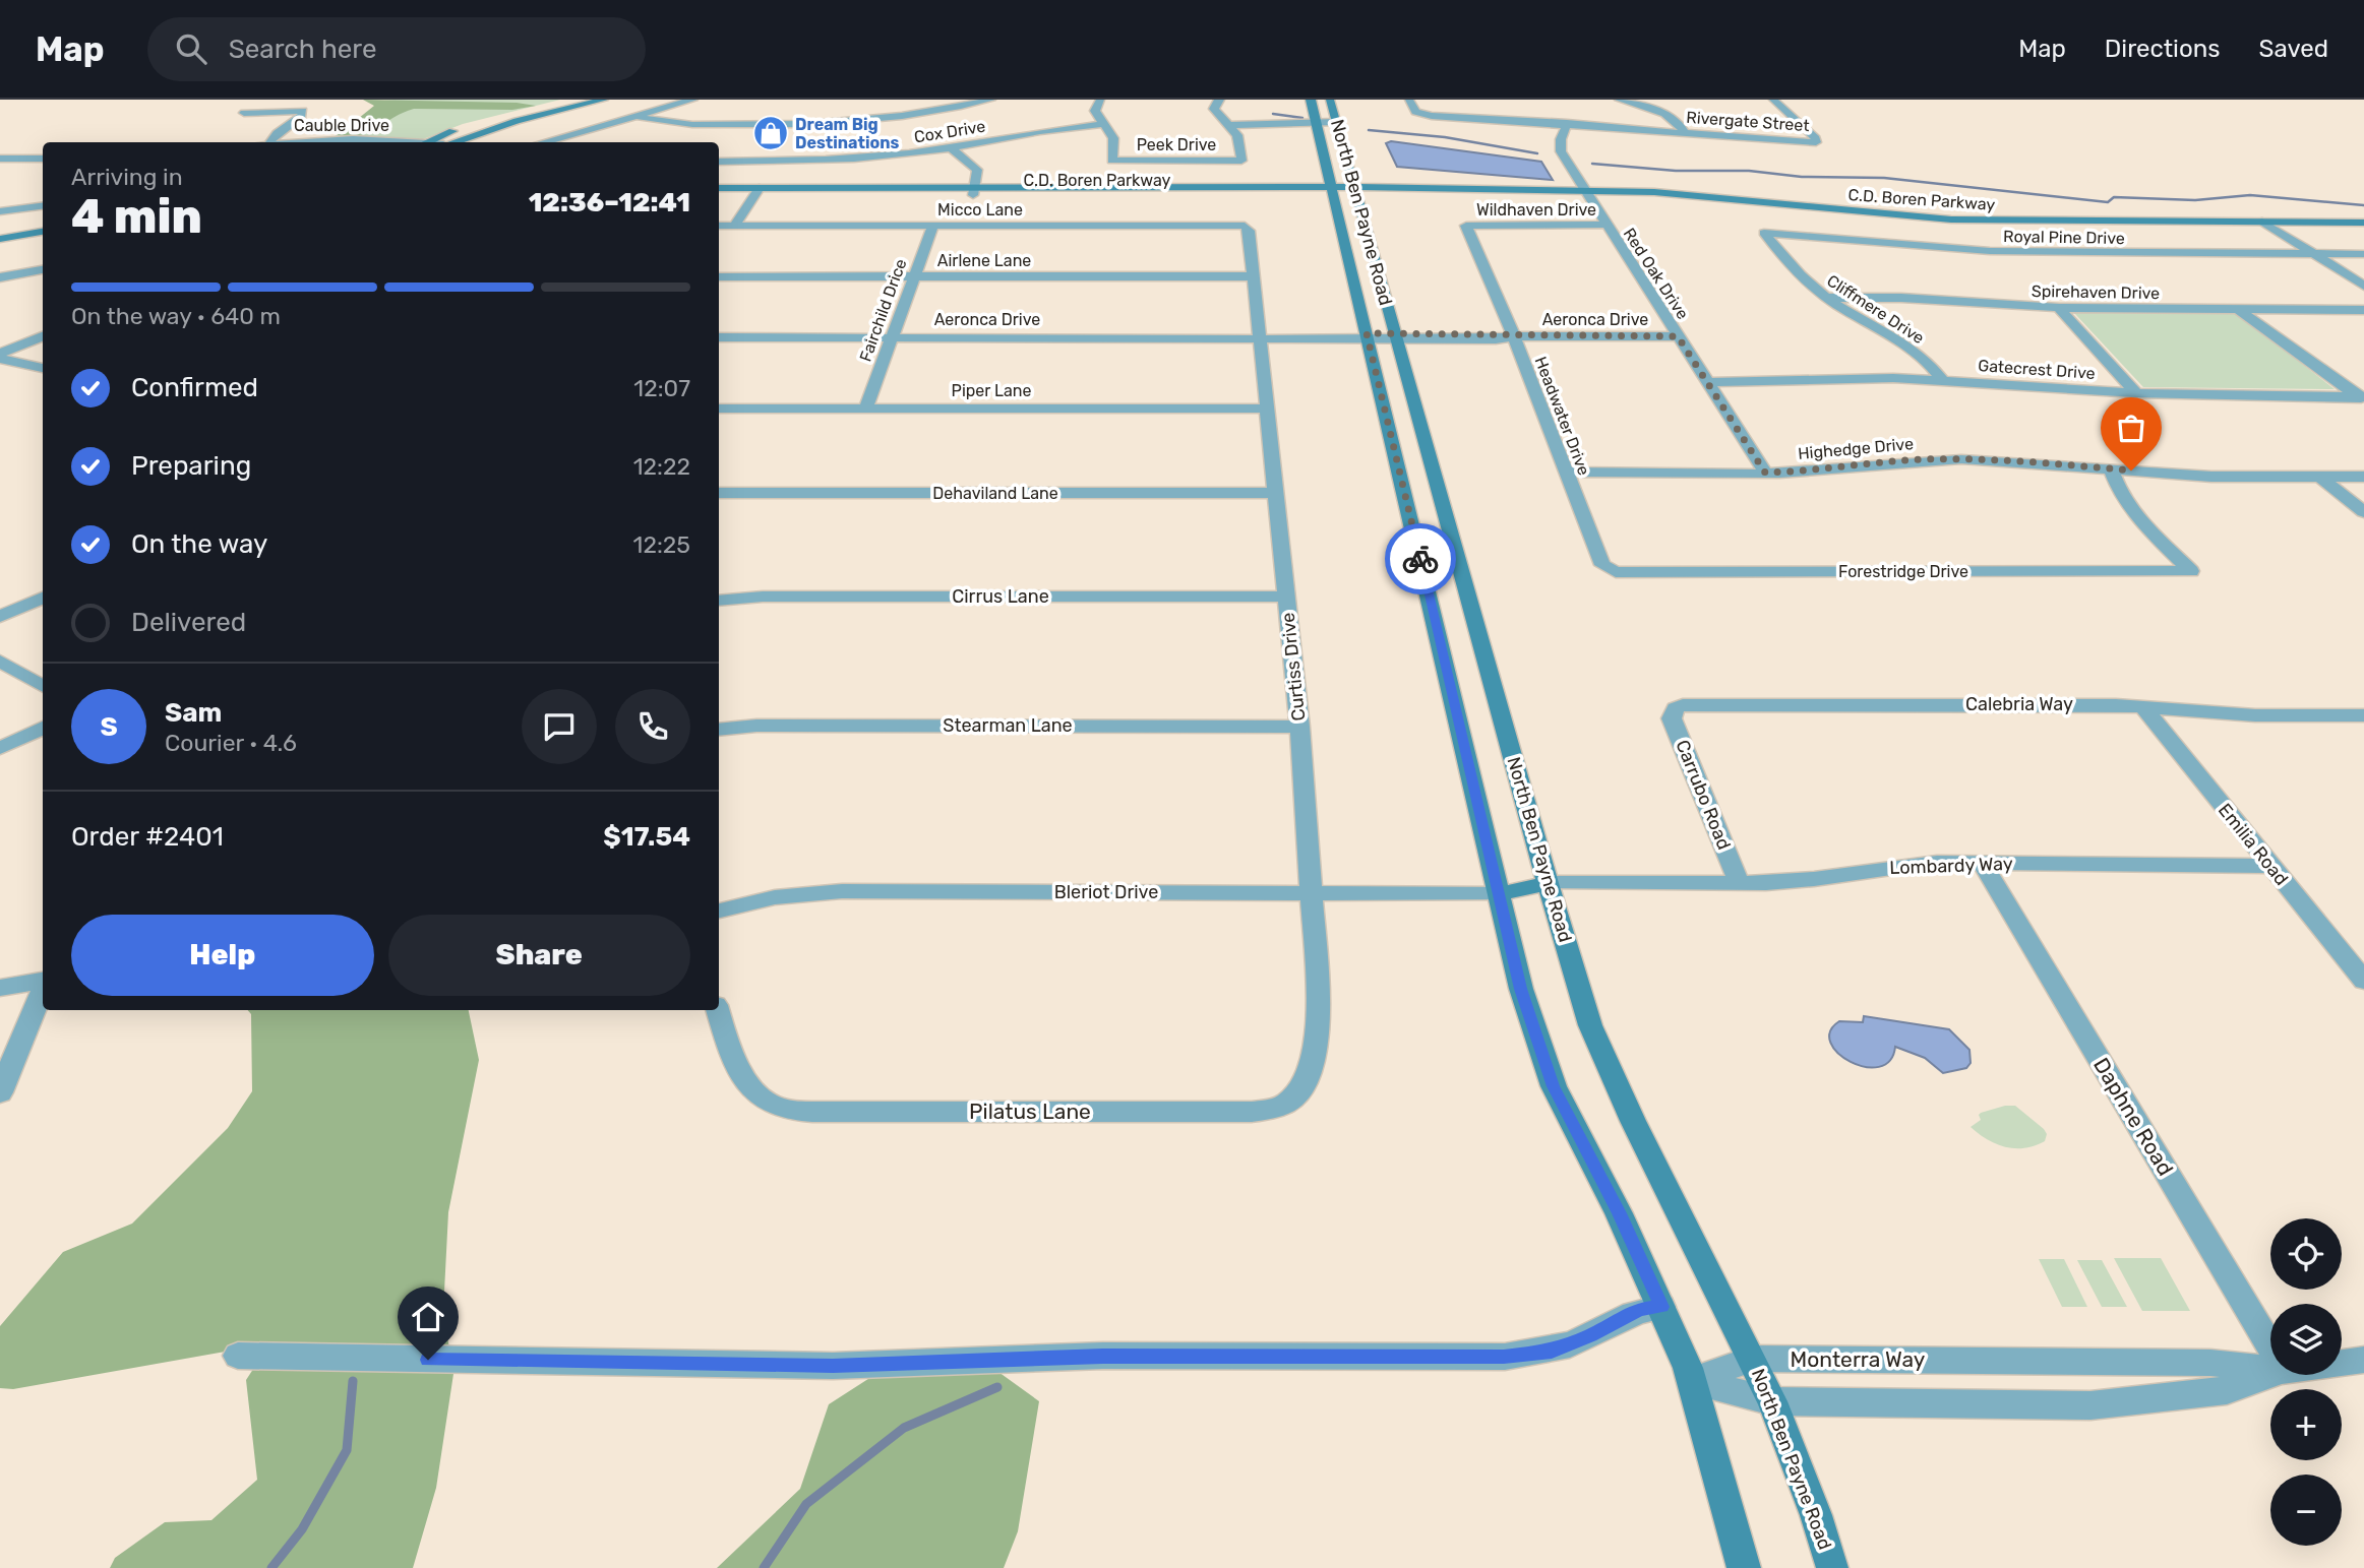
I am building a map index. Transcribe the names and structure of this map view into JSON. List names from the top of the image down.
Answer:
{
  "streets": {
    "street": [
      "Rivergate Street",
      "Cox Drive",
      "Peek Drive",
      "C.D. Boren Parkway",
      "Micco Lane",
      "Wildhaven Drive",
      "North Ben Payne Road",
      "Royal Pine Drive",
      "Airlene Lane",
      "Red Oak Drive",
      "Spirehaven Drive",
      "Cliffmere Drive",
      "Fairchild Drice",
      "Aeronca Drive",
      "Gatecrest Drive",
      "Piper Lane",
      "Headwater Drive",
      "Highedge Drive",
      "Dehaviland Lane",
      "Forestridge Drive",
      "Cirrus Lane",
      "Curtiss Drive",
      "Calebria Way",
      "Stearman Lane",
      "Carrubo Road",
      "Emilia Road",
      "Lombardy Way",
      "Bleriot Drive",
      "Pilatus Lane",
      "Daphne Road",
      "Monterra Way"
    ]
  },
  "crossings": [
    ["Rivergate Street", "Red Oak Drive"],
    ["Cox Drive", "Peek Drive"],
    ["C.D. Boren Parkway", "North Ben Payne Road"],
    ["C.D. Boren Parkway", "Red Oak Drive"],
    ["Micco Lane", "Fairchild Drice"],
    ["Micco Lane", "Curtiss Drive"],
    ["Wildhaven Drive", "Red Oak Drive"],
    ["Wildhaven Drive", "Headwater Drive"],
    ["North Ben Payne Road", "Aeronca Drive"],
    ["North Ben Payne Road", "Lombardy Way"],
    ["North Ben Payne Road", "Bleriot Drive"],
    ["North Ben Payne Road", "Monterra Way"],
    ["Royal Pine Drive", "Cliffmere Drive"],
    ["Airlene Lane", "Fairchild Drice"],
    ["Airlene Lane", "Curtiss Drive"],
    ["Red Oak Drive", "Aeronca Drive"],
    ["Red Oak Drive", "Gatecrest Drive"],
    ["Red Oak Drive", "Highedge Drive"],
    ["Spirehaven Drive", "Cliffmere Drive"],
    ["Cliffmere Drive", "Gatecrest Drive"],
    ["Fairchild Drice", "Aeronca Drive"],
    ["Fairchild Drice", "Piper Lane"],
    ["Aeronca Drive", "Headwater Drive"],
    ["Aeronca Drive", "Curtiss Drive"],
    ["Piper Lane", "Curtiss Drive"],
    ["Headwater Drive", "Highedge Drive"],
    ["Headwater Drive", "Forestridge Drive"],
    ["Highedge Drive", "Forestridge Drive"],
    ["Dehaviland Lane", "Curtiss Drive"],
    ["Cirrus Lane", "Curtiss Drive"],
    ["Curtiss Drive", "Stearman Lane"],
    ["Curtiss Drive", "Bleriot Drive"],
    ["Curtiss Drive", "Pilatus Lane"],
    ["Calebria Way", "Carrubo Road"],
    ["Calebria Way", "Emilia Road"],
    ["Carrubo Road", "Lombardy Way"],
    ["Emilia Road", "Lombardy Way"],
    ["Lombardy Way", "Daphne Road"]
  ],
  "places": {
    "shop": ["Dream Big Destinations"]
  },
  "page": {
    "header": "Map",
    "search": "Search here",
    "nav": ["Map", "Directions", "Saved"],
    "heading": ["4 min", "Arriving in", "12:36–12:41"],
    "panel": [
      "Sam",
      "Courier · 4.6",
      "Order #2401",
      "$17.54"
    ],
    "bar": "On the way · 640 m",
    "list": [
      ["Confirmed", "12:07"],
      ["Preparing", "12:22"],
      ["On the way", "12:25"],
      "Delivered"
    ],
    "round": "S",
    "buttons": ["Help", "Share"],
    "map_buttons": ["+", "−"]
  }
}
